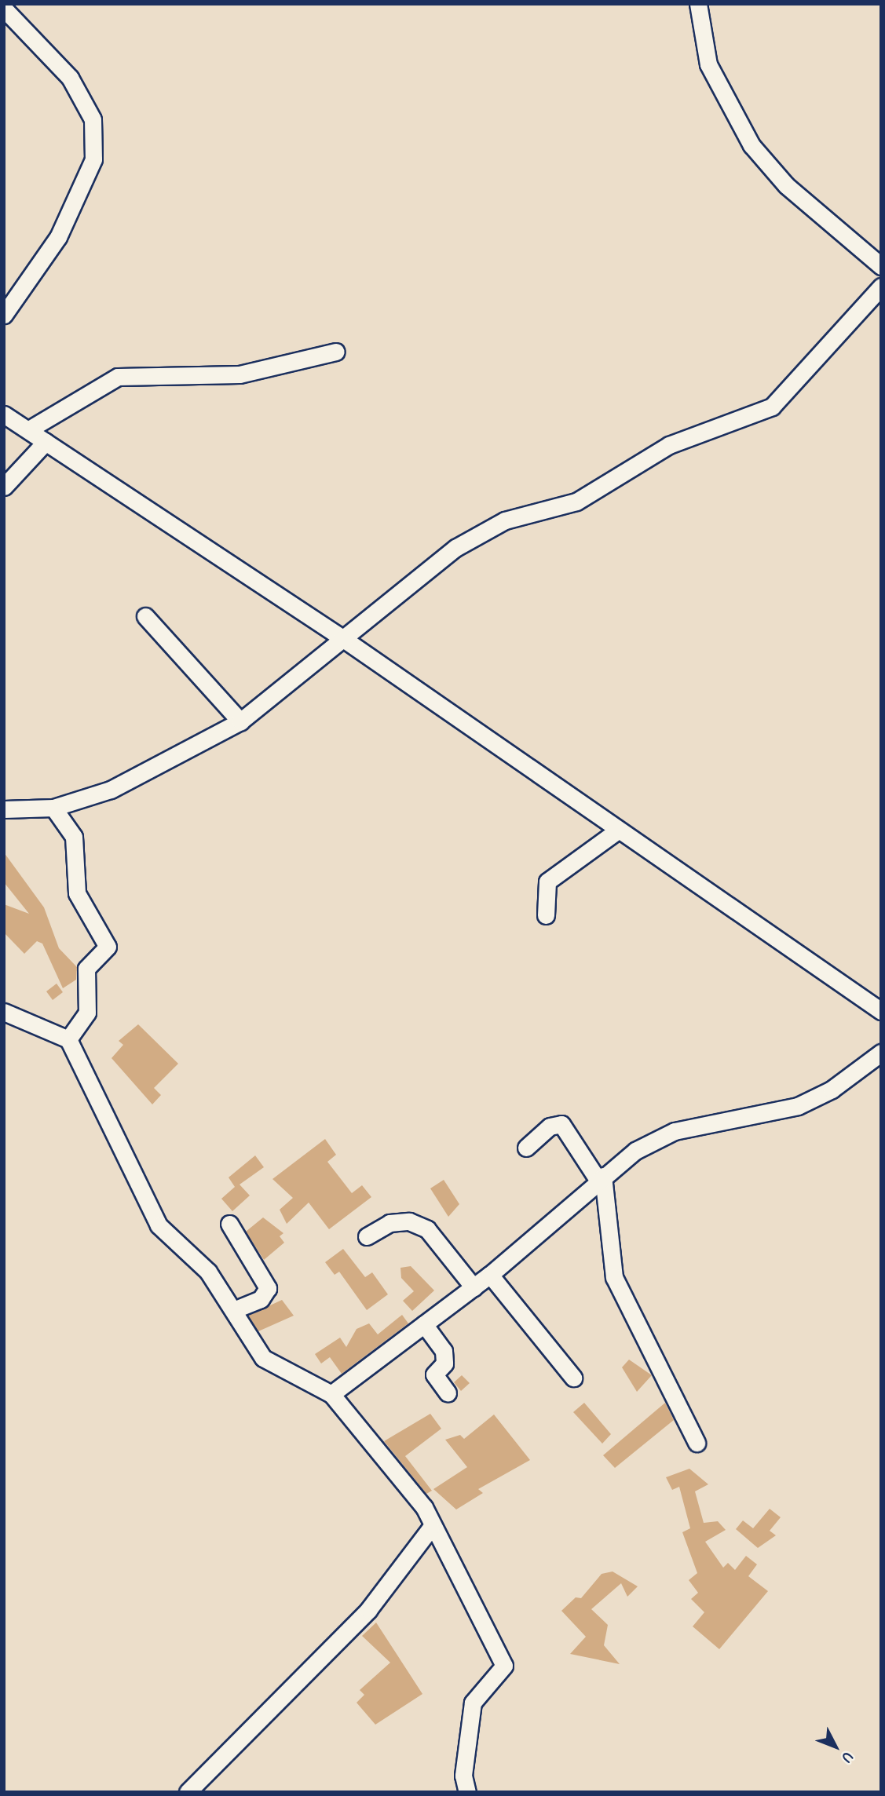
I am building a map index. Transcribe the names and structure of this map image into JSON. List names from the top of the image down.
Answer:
{
  "north": "bottom right"
}
